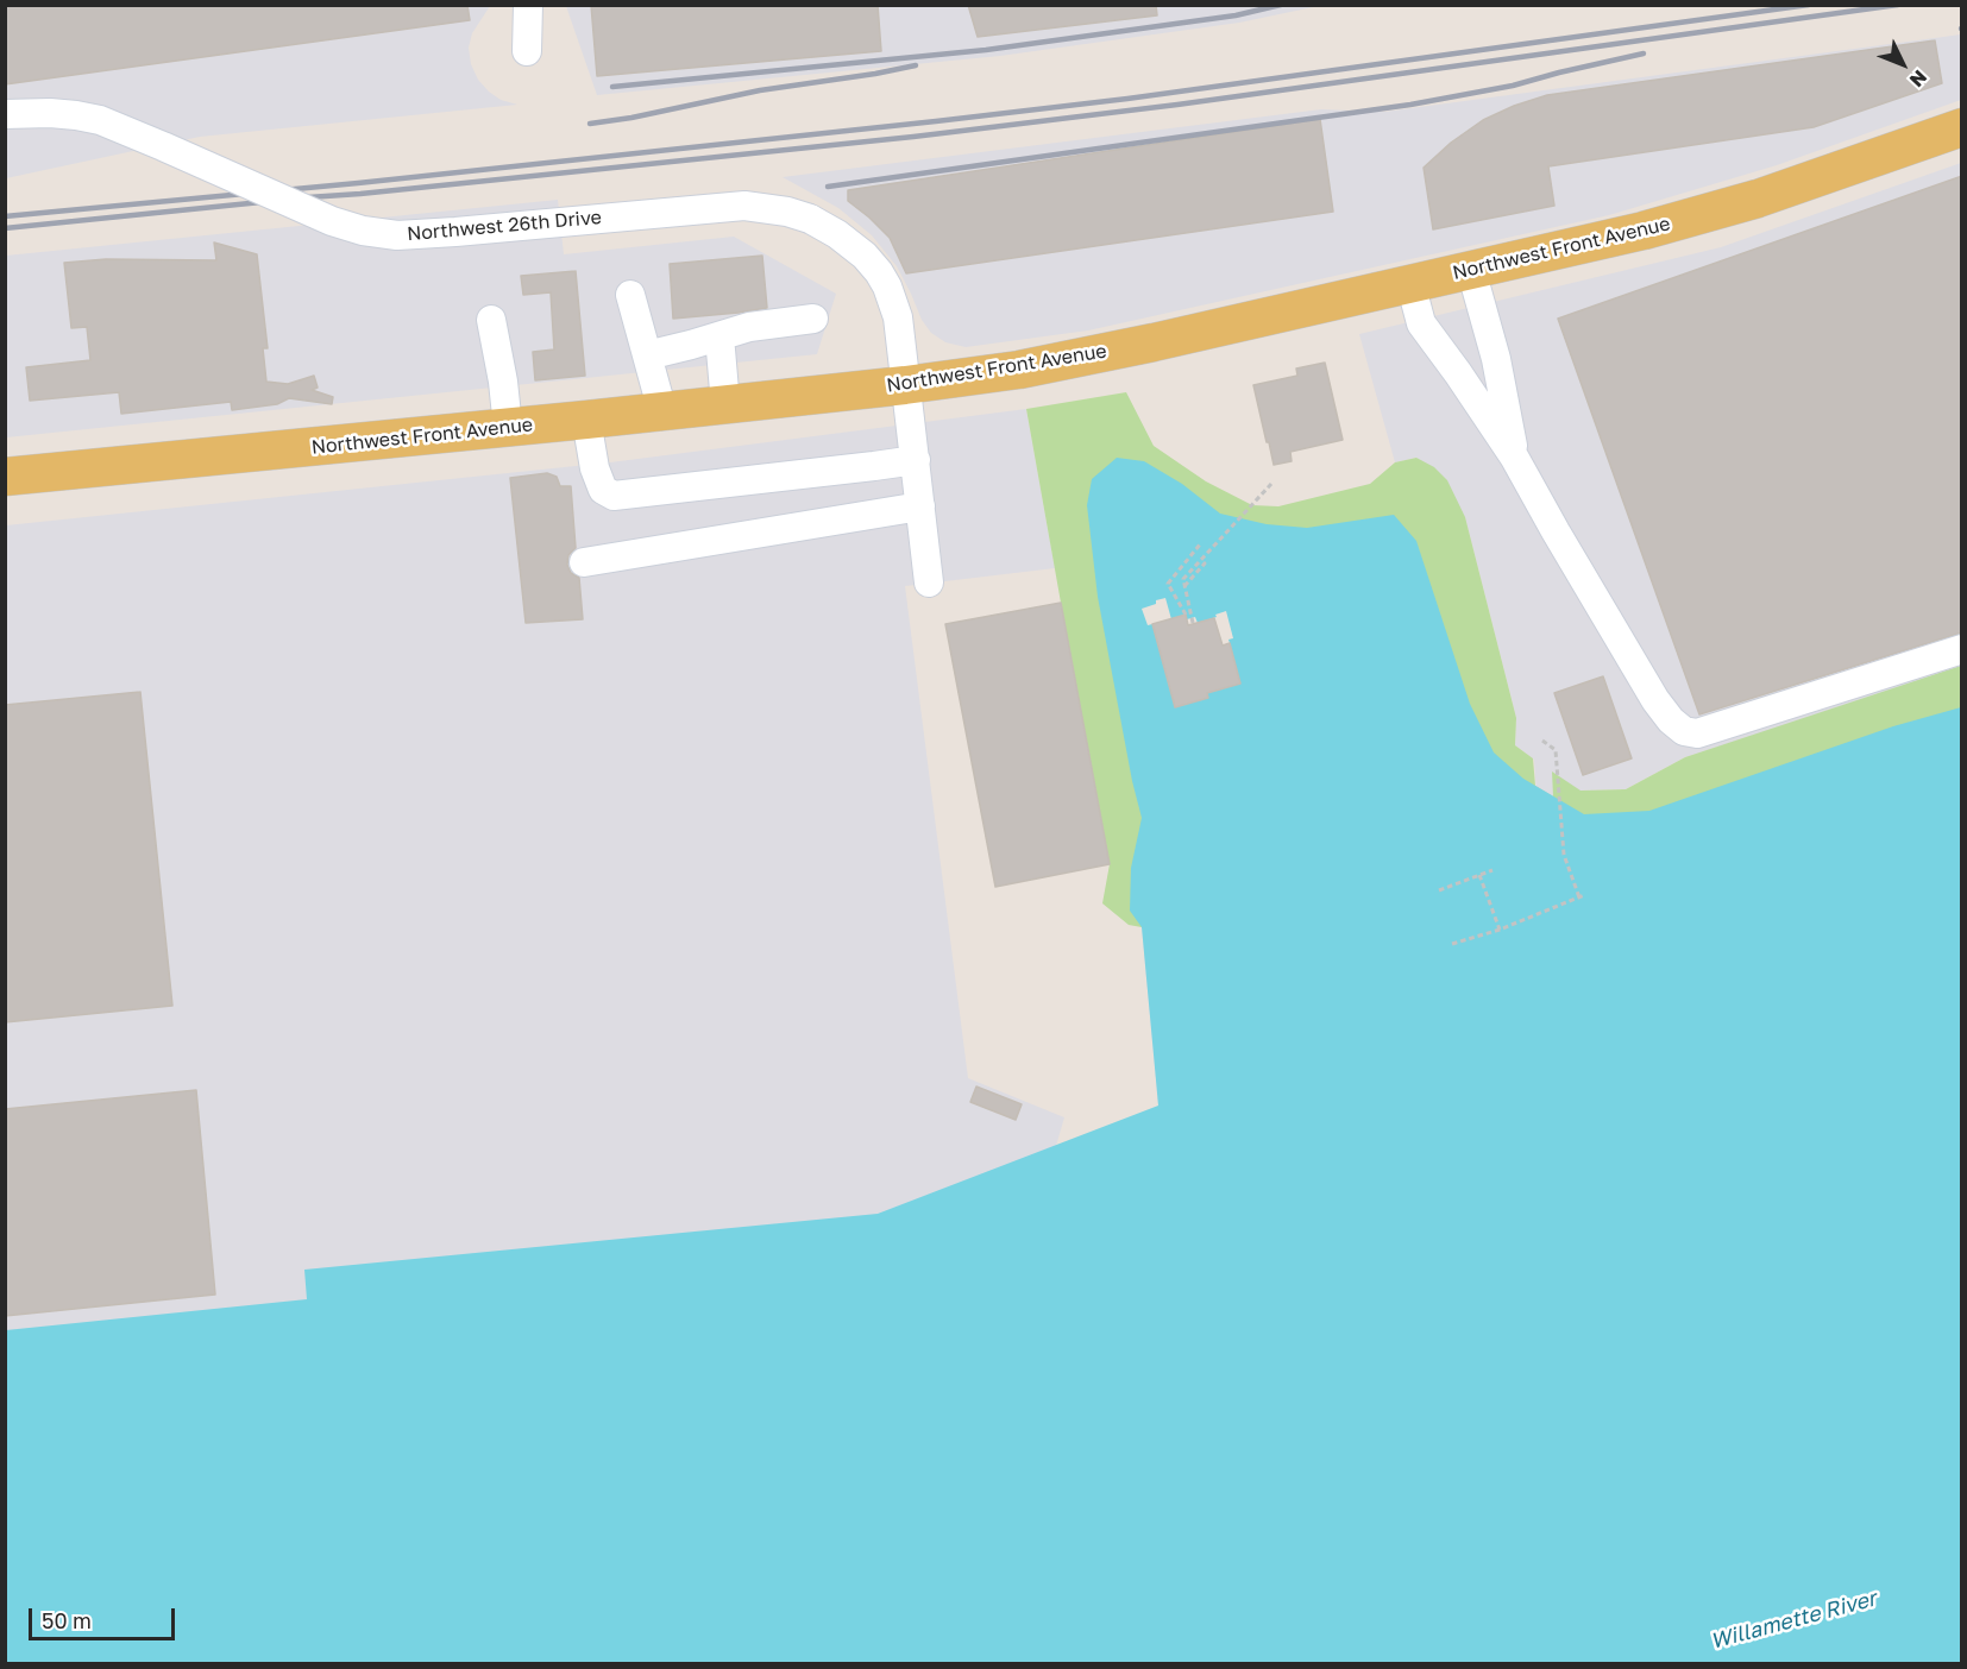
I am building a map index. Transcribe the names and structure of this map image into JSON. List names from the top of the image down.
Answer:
{
  "streets": {
    "main road": ["Northwest Front Avenue"],
    "street": ["Northwest 26th Drive"]
  },
  "crossings": [
    ["Northwest 26th Drive", "Northwest Front Avenue"]
  ],
  "water": ["Willamette River"],
  "scale_bar": "50 m",
  "north": "bottom right"
}
